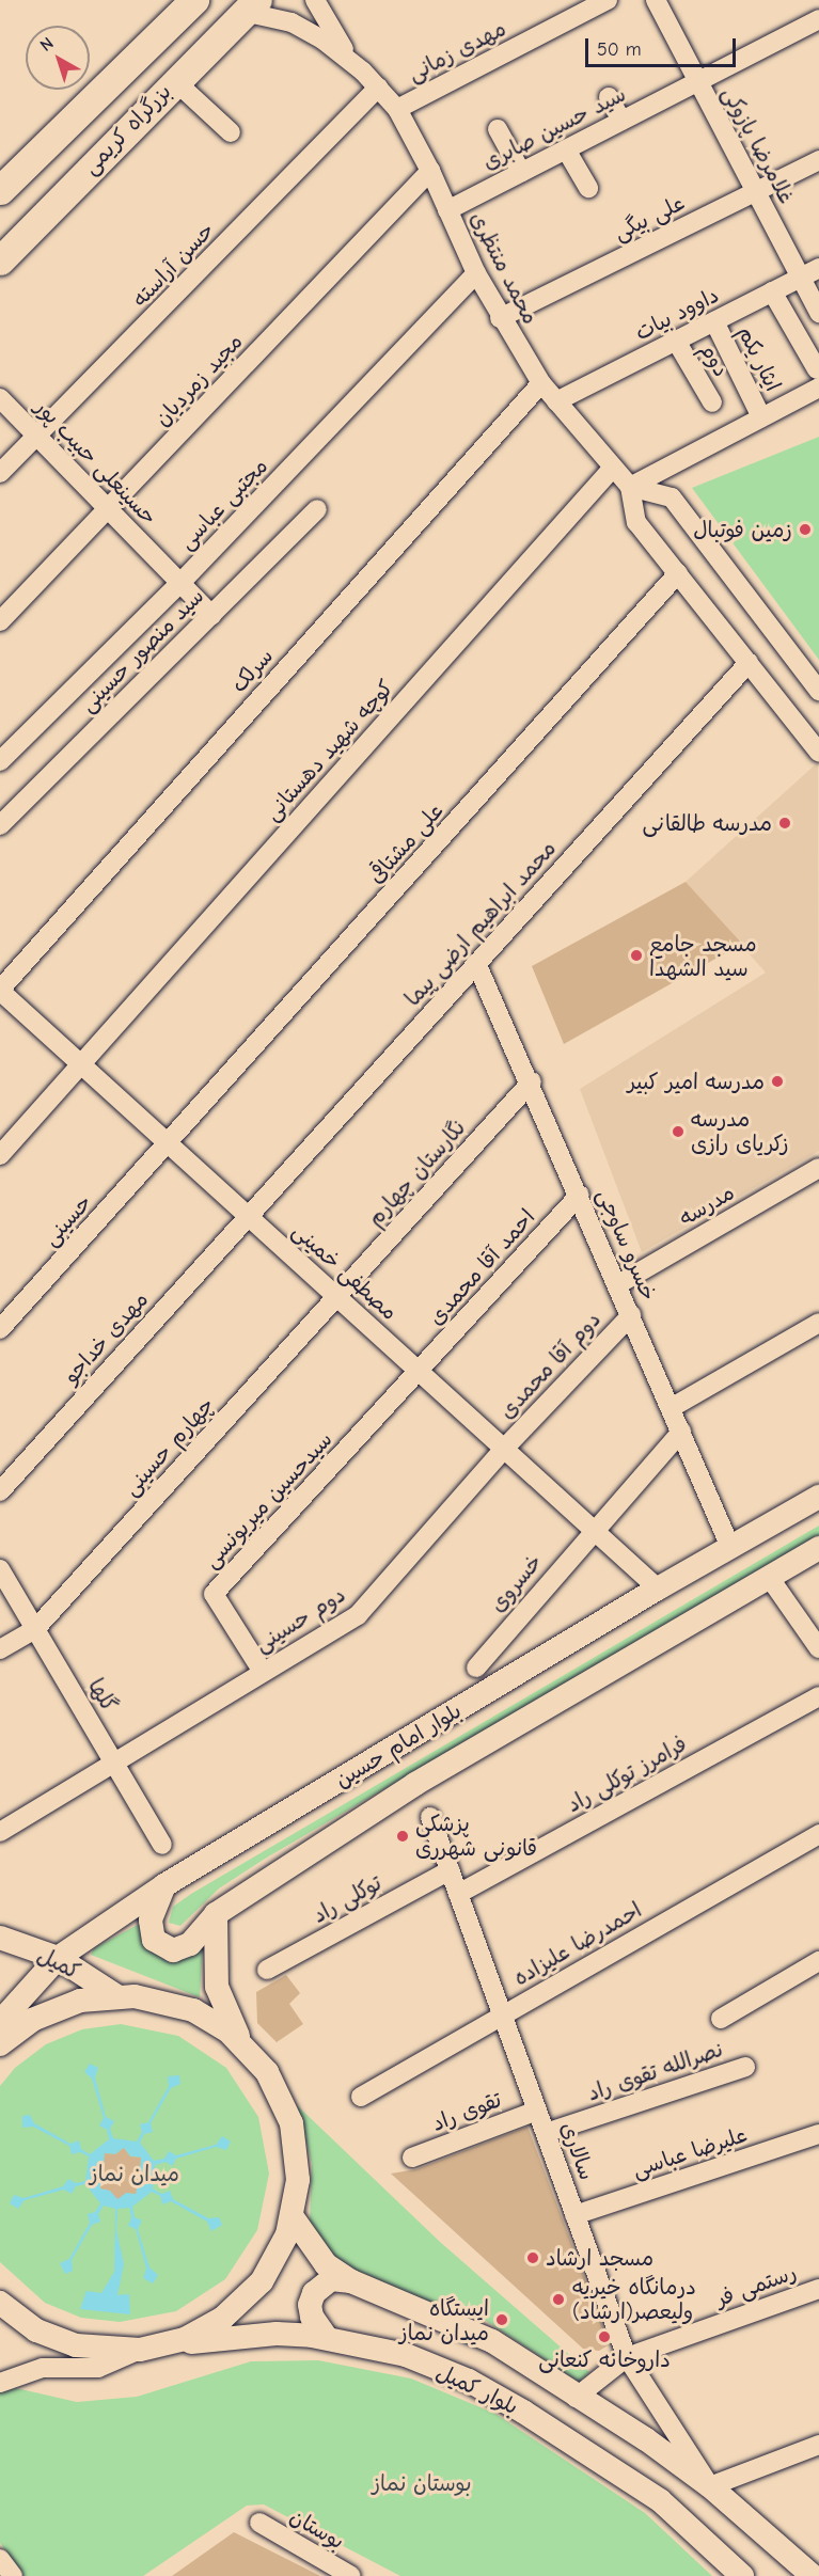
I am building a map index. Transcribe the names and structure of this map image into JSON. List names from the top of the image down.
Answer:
{
  "streets": {
    "highway": ["بزرگراه کریمی"],
    "main road": ["بلوار امام حسین", "کمیل", "بلوار کمیل"],
    "street": [
      "مهدی زمانی",
      "سید حسین صابری",
      "غلامرضا پازوکی",
      "علی بیگی",
      "حسن آراسته",
      "محمد منتظری",
      "داوود بیات",
      "ایثار یکم",
      "دوم",
      "مجید زمردیان",
      "حسینعلی حبیب پور",
      "مجتبی عباسی",
      "سید منصور حسینی",
      "سرلک",
      "کوچه شهید دهستانی",
      "علی مشتاقی",
      "محمد ابراهیم ارضی پیما",
      "نگارستان چهارم",
      "مدرسه",
      "حسینی",
      "خسرو ساوجی",
      "احمد آقا محمدی",
      "مصطفی خمینی",
      "مهدی خداجو",
      "دوم آقا محمدی",
      "چهارم حسینی",
      "سیدحسین میریونسی",
      "خسروی",
      "دوم حسینی",
      "گلها",
      "فرامرز توکلی راد",
      "توکلی راد",
      "احمدرضا علیزاده",
      "نصرالله تقوی راد",
      "تقوی راد",
      "سالاری",
      "علیرضا عباسی",
      "رستمی فر",
      "بوستان"
    ]
  },
  "crossings": [
    ["مهدی زمانی", "محمد منتظری"],
    ["سید حسین صابری", "غلامرضا پازوکی"],
    ["سید حسین صابری", "محمد منتظری"],
    ["بزرگراه کریمی", "محمد منتظری"],
    ["غلامرضا پازوکی", "علی بیگی"],
    ["غلامرضا پازوکی", "داوود بیات"],
    ["علی بیگی", "محمد منتظری"],
    ["حسن آراسته", "محمد منتظری"],
    ["حسن آراسته", "حسینعلی حبیب پور"],
    ["محمد منتظری", "داوود بیات"],
    ["محمد منتظری", "مجید زمردیان"],
    ["محمد منتظری", "مجتبی عباسی"],
    ["محمد منتظری", "سرلک"],
    ["محمد منتظری", "کوچه شهید دهستانی"],
    ["داوود بیات", "ایثار یکم"],
    ["داوود بیات", "دوم"],
    ["مجید زمردیان", "حسینعلی حبیب پور"],
    ["حسینعلی حبیب پور", "مجتبی عباسی"],
    ["حسینعلی حبیب پور", "سید منصور حسینی"],
    ["سرلک", "مصطفی خمینی"],
    ["کوچه شهید دهستانی", "مصطفی خمینی"],
    ["علی مشتاقی", "حسینی"],
    ["علی مشتاقی", "مصطفی خمینی"],
    ["محمد ابراهیم ارضی پیما", "خسرو ساوجی"],
    ["محمد ابراهیم ارضی پیما", "مصطفی خمینی"],
    ["محمد ابراهیم ارضی پیما", "مهدی خداجو"],
    ["نگارستان چهارم", "خسرو ساوجی"],
    ["نگارستان چهارم", "مصطفی خمینی"],
    ["نگارستان چهارم", "چهارم حسینی"],
    ["مدرسه", "خسرو ساوجی"],
    ["حسینی", "مصطفی خمینی"],
    ["خسرو ساوجی", "احمد آقا محمدی"],
    ["خسرو ساوجی", "دوم آقا محمدی"],
    ["خسرو ساوجی", "خسروی"],
    ["خسرو ساوجی", "بلوار امام حسین"],
    ["احمد آقا محمدی", "مصطفی خمینی"],
    ["احمد آقا محمدی", "سیدحسین میریونسی"],
    ["مصطفی خمینی", "مهدی خداجو"],
    ["مصطفی خمینی", "دوم آقا محمدی"],
    ["مصطفی خمینی", "چهارم حسینی"],
    ["مصطفی خمینی", "سیدحسین میریونسی"],
    ["مصطفی خمینی", "خسروی"],
    ["مصطفی خمینی", "دوم حسینی"],
    ["مصطفی خمینی", "بلوار امام حسین"],
    ["دوم آقا محمدی", "دوم حسینی"],
    ["چهارم حسینی", "گلها"],
    ["سیدحسین میریونسی", "دوم حسینی"],
    ["دوم حسینی", "گلها"],
    ["بلوار امام حسین", "کمیل"],
    ["فرامرز توکلی راد", "سالاری"],
    ["توکلی راد", "سالاری"],
    ["احمدرضا علیزاده", "سالاری"],
    ["نصرالله تقوی راد", "سالاری"],
    ["تقوی راد", "سالاری"],
    ["سالاری", "علیرضا عباسی"],
    ["سالاری", "رستمی فر"],
    ["سالاری", "بلوار کمیل"],
    ["رستمی فر", "بلوار کمیل"]
  ],
  "parks": ["میدان نماز", "بوستان نماز"],
  "places": [
    "زمین فوتبال",
    "مدرسه طالقانی",
    "مسجد جامع سید الشهدا",
    "مدرسه امیر کبیر",
    "مدرسه زکریای رازی",
    "پزشکی قانونی شهرری",
    "مسجد ارشاد",
    "درمانگاه خیریه ولیعصر(ارشاد)",
    "ایستگاه میدان نماز",
    "داروخانه کنعانی"
  ],
  "scale_bar": "50 m",
  "north": "top left"
}
